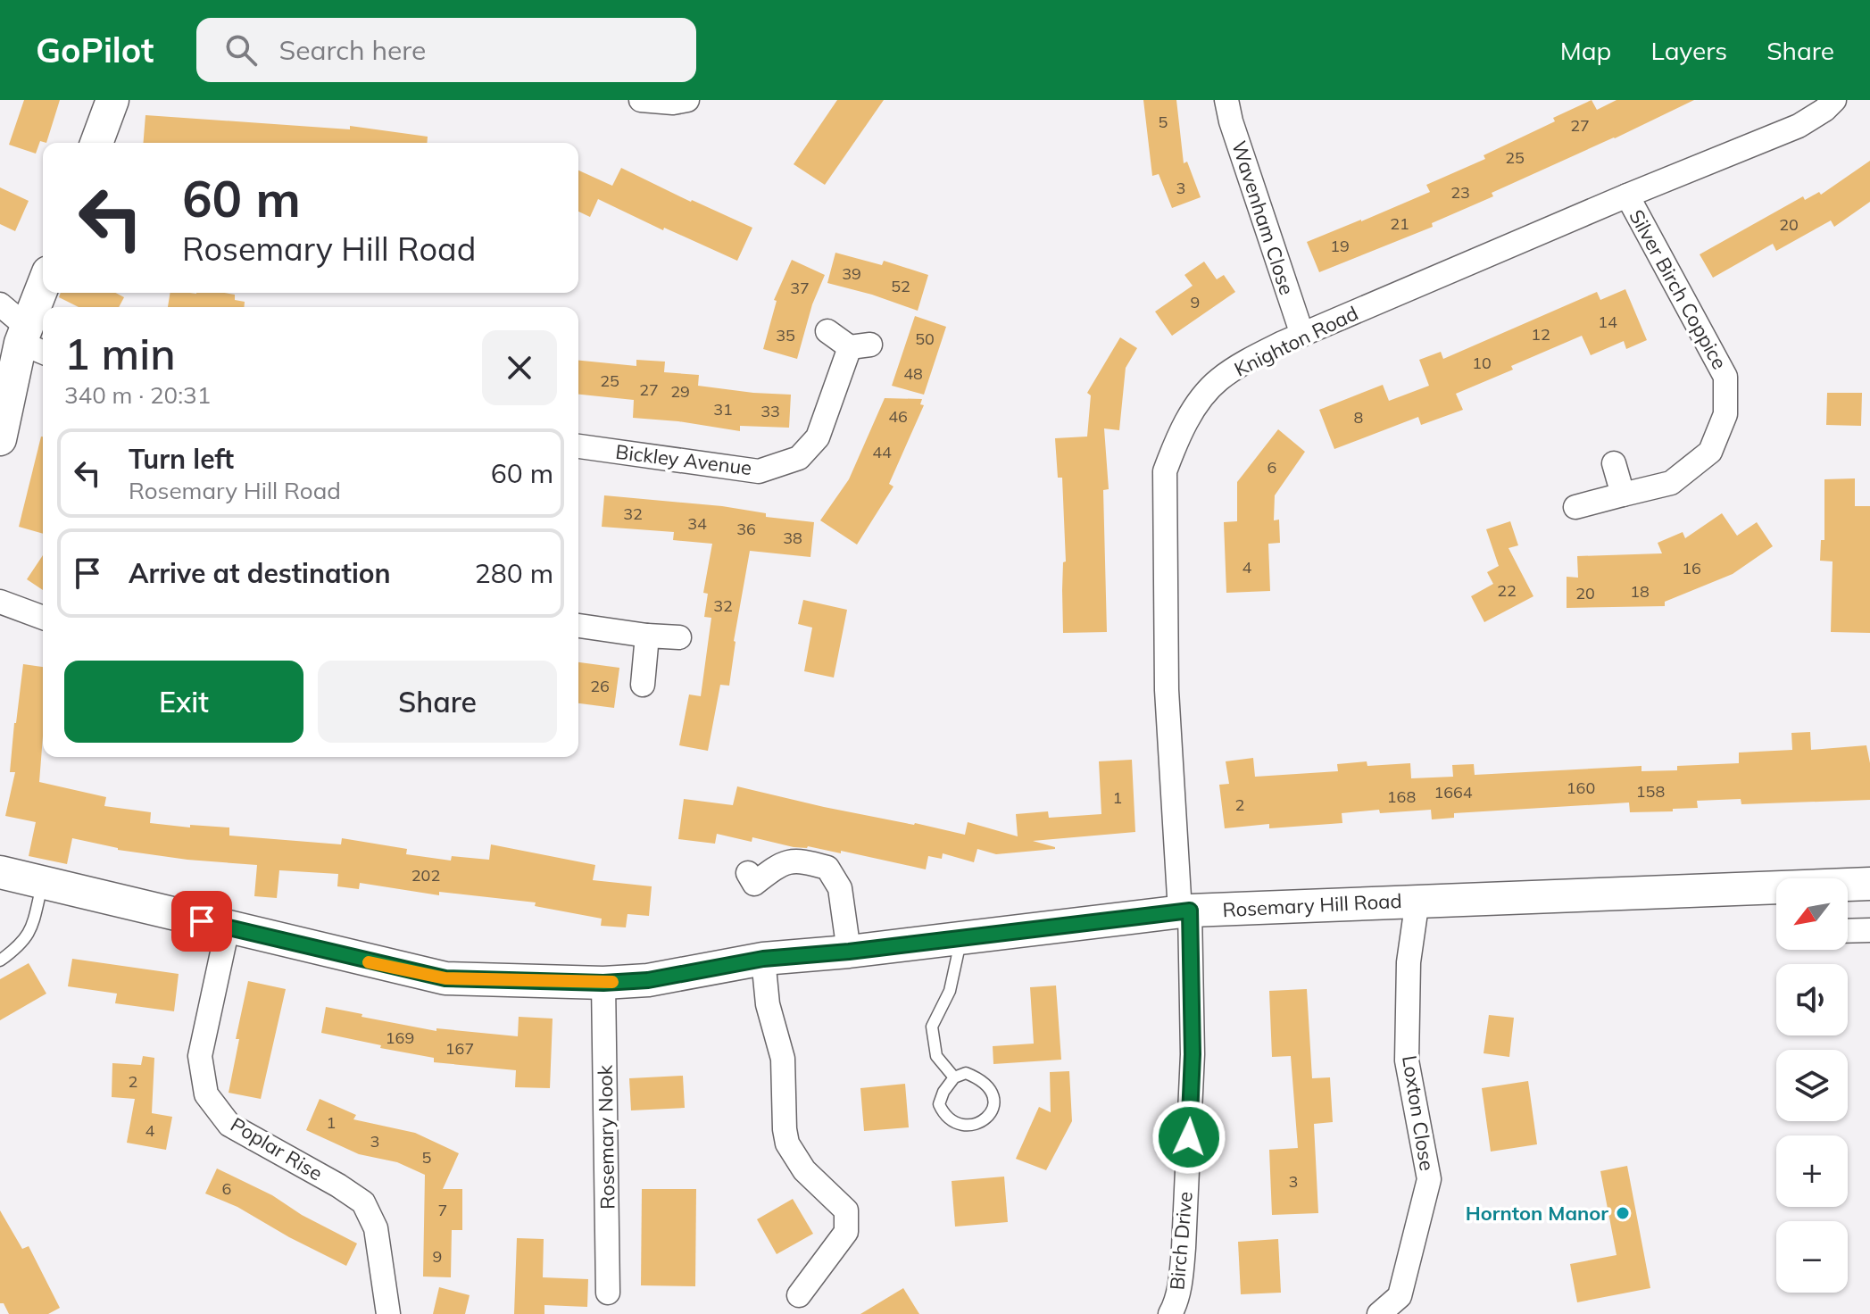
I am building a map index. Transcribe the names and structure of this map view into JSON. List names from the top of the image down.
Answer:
{
  "streets": {
    "main road": ["Rosemary Hill Road"],
    "street": [
      "Wavenham Close",
      "Silver Birch Coppice",
      "Knighton Road",
      "Bickley Avenue",
      "Loxton Close",
      "Rosemary Nook",
      "Poplar Rise",
      "Birch Drive"
    ]
  },
  "crossings": [
    ["Wavenham Close", "Knighton Road"],
    ["Silver Birch Coppice", "Knighton Road"],
    ["Knighton Road", "Rosemary Hill Road"],
    ["Knighton Road", "Birch Drive"],
    ["Rosemary Hill Road", "Loxton Close"],
    ["Rosemary Hill Road", "Rosemary Nook"],
    ["Rosemary Hill Road", "Poplar Rise"],
    ["Rosemary Hill Road", "Birch Drive"]
  ],
  "places": ["Hornton Manor"],
  "house_numbers": [
    "5",
    "27",
    "25",
    "3",
    "23",
    "21",
    "20",
    "19",
    "39",
    "52",
    "37",
    "9",
    "14",
    "12",
    "35",
    "50",
    "10",
    "48",
    "25",
    "27",
    "29",
    "31",
    "33",
    "46",
    "8",
    "44",
    "6",
    "32",
    "34",
    "36",
    "38",
    "4",
    "16",
    "22",
    "18",
    "20",
    "32",
    "26",
    "160",
    "158",
    "1664",
    "168",
    "1",
    "2",
    "202",
    "169",
    "167",
    "2",
    "1",
    "4",
    "3",
    "5",
    "3",
    "6",
    "7",
    "9"
  ],
  "north": "bottom left",
  "page": {
    "header": "GoPilot",
    "search": "Search here",
    "nav": ["Map", "Layers", "Share"],
    "turn": ["60 m", "Rosemary Hill Road"],
    "heading": ["1 min", "340 m · 20:31"],
    "list": [
      {
        "name": "Turn left",
        "note": "Rosemary Hill Road",
        "value": "60 m"
      },
      {
        "name": "Arrive at destination",
        "value": "280 m"
      }
    ],
    "buttons": ["Exit", "Share"],
    "map_buttons": ["+", "−"]
  }
}
